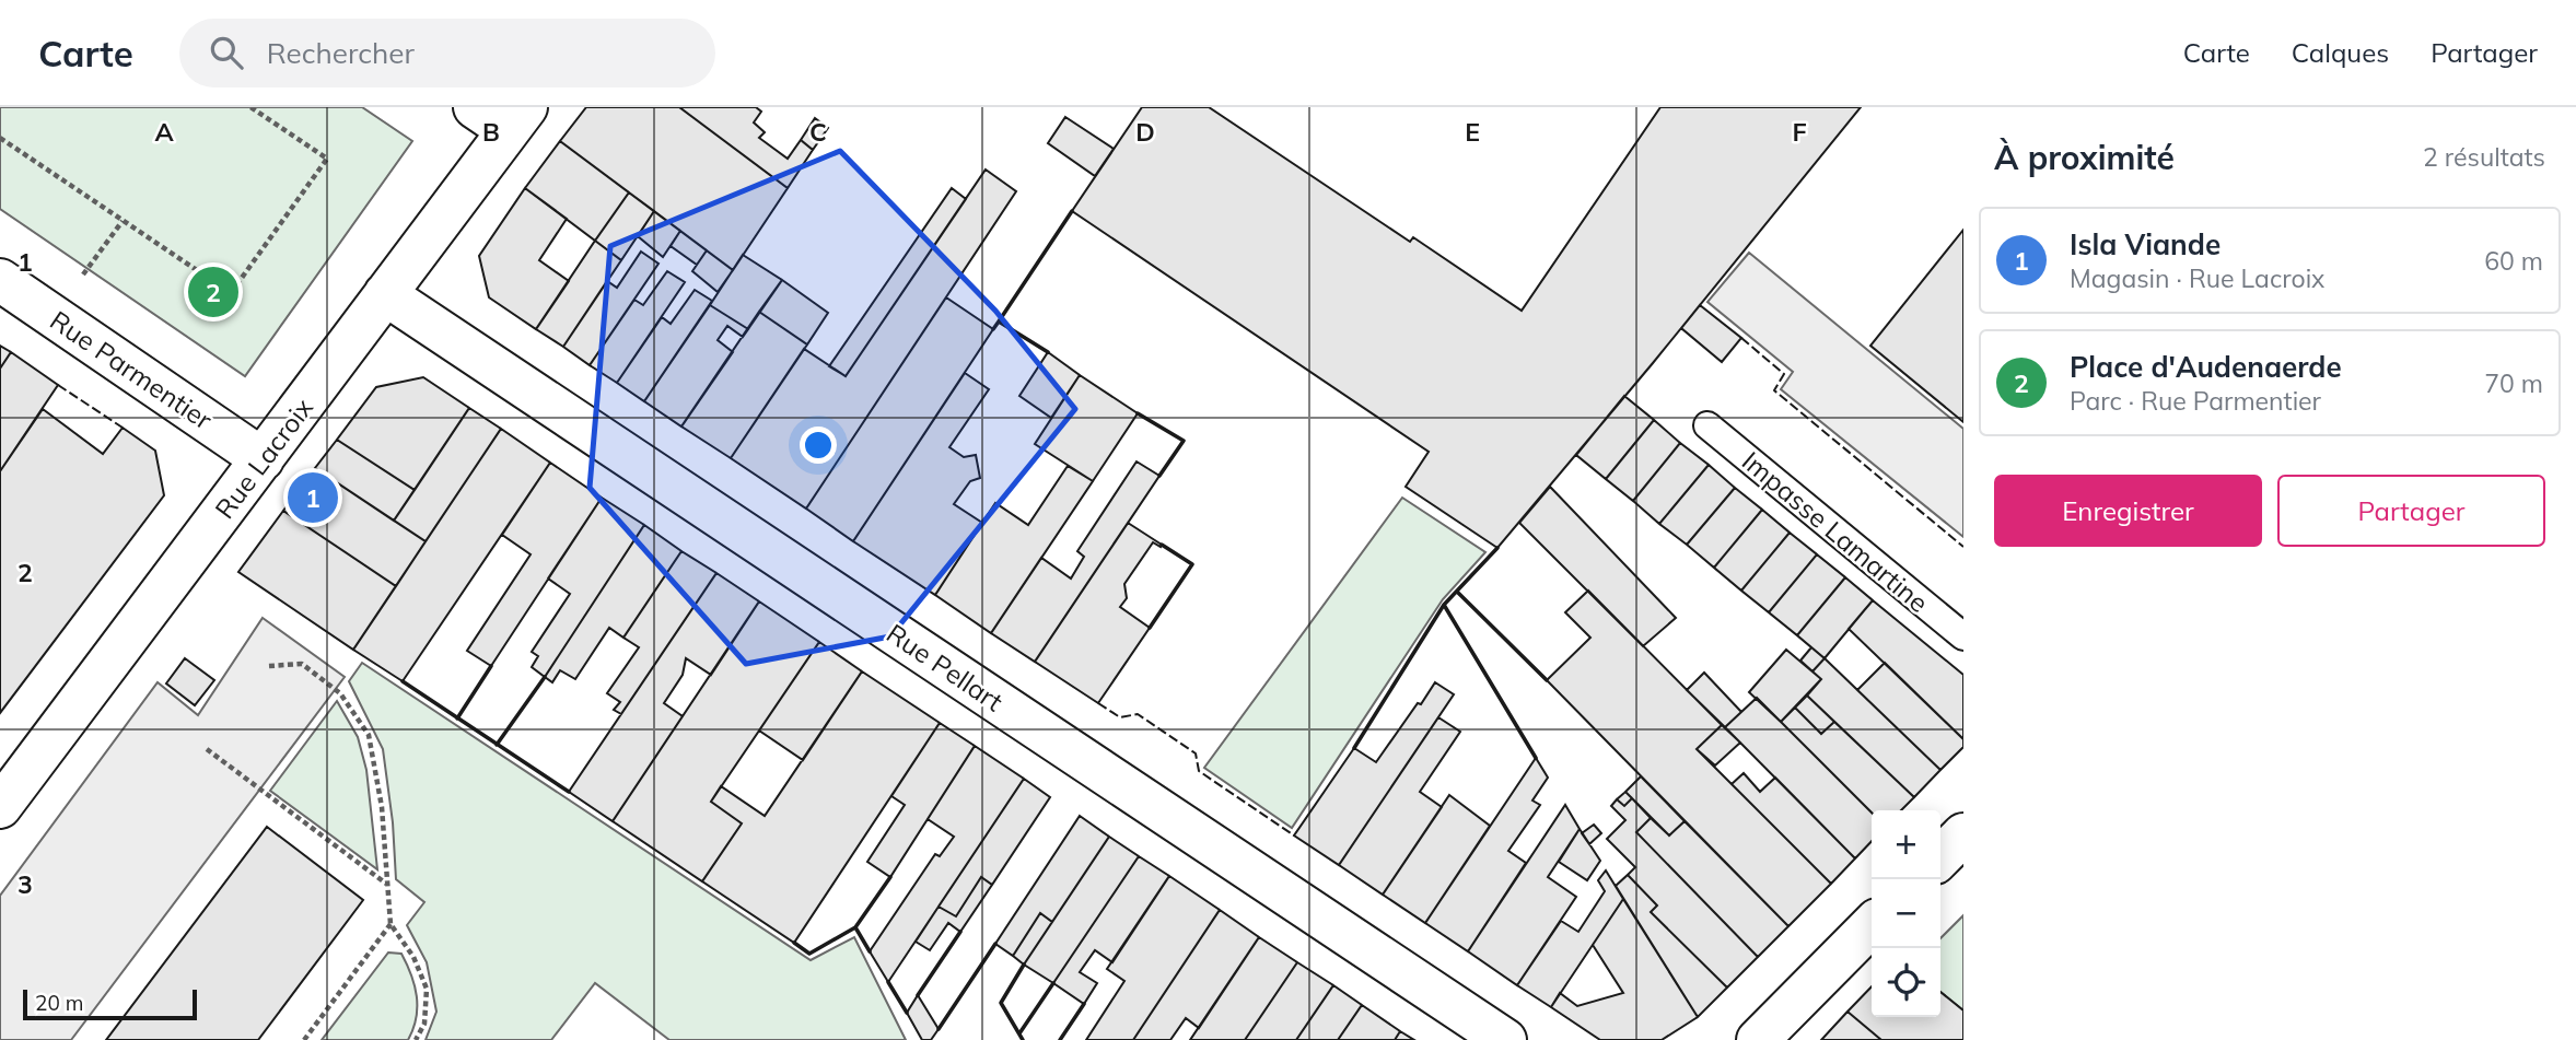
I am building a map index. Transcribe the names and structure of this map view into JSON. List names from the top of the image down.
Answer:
{
  "streets": {
    "street": ["Rue Parmentier", "Rue Lacroix", "Rue Pellart"],
    "lane": ["Impasse Lamartine"]
  },
  "crossings": [
    ["Rue Parmentier", "Rue Lacroix"],
    ["Rue Lacroix", "Rue Pellart"]
  ],
  "scale_bar": "20 m",
  "page": {
    "header": "Carte",
    "search": "Rechercher",
    "nav": ["Carte", "Calques", "Partager"],
    "heading": ["À proximité", "2 résultats"],
    "list": [
      {
        "mark": "1",
        "name": "Isla Viande",
        "note": "Magasin · Rue Lacroix",
        "value": "60 m"
      },
      {
        "mark": "2",
        "name": "Place d'Audenaerde",
        "note": "Parc · Rue Parmentier",
        "value": "70 m"
      }
    ],
    "pins": ["2", "1"],
    "buttons": ["Enregistrer", "Partager"],
    "map_buttons": ["+", "−"],
    "scale": "20 m"
  },
  "grid": {
    "columns": [
      "A",
      "B",
      "C",
      "D",
      "E",
      "F"
    ],
    "rows": ["1", "2", "3"]
  }
}
